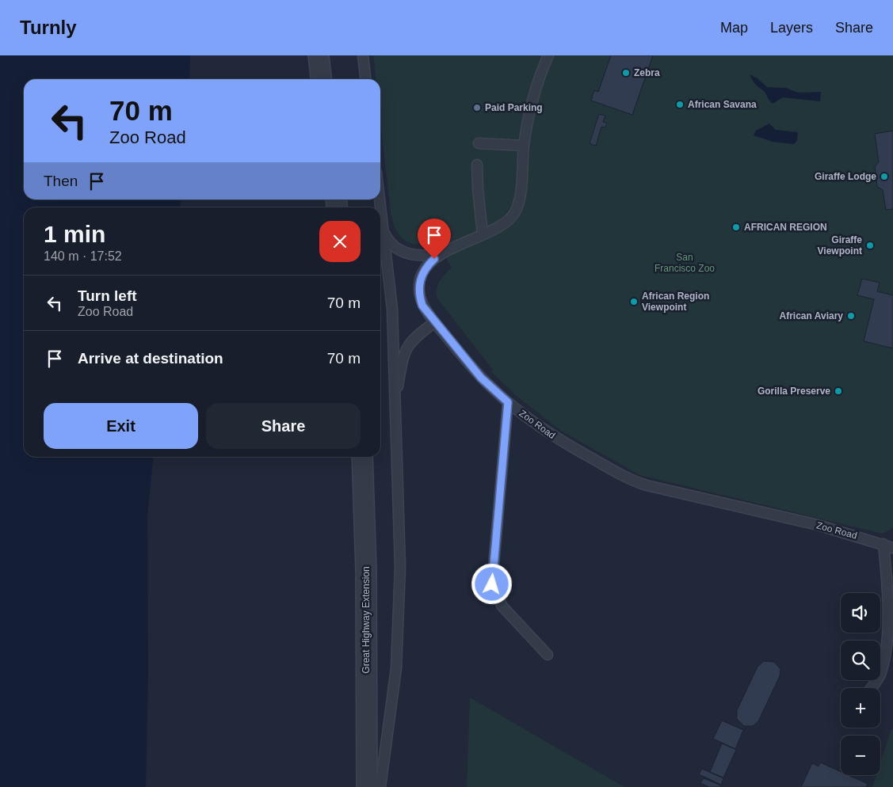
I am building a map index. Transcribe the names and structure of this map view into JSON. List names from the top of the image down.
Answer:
{
  "streets": {
    "street": ["Great Highway Extension"],
    "lane": ["Zoo Road"]
  },
  "parks": ["San Francisco Zoo"],
  "places": [
    "Zebra",
    "African Savana",
    "Paid Parking",
    "Giraffe Lodge",
    "AFRICAN REGION",
    "Giraffe Viewpoint",
    "African Region Viewpoint",
    "African Aviary",
    "Gorilla Preserve"
  ],
  "page": {
    "header": "Turnly",
    "nav": ["Map", "Layers", "Share"],
    "turn": ["70 m", "Zoo Road"],
    "then": "Then",
    "heading": ["1 min", "140 m · 17:52"],
    "list": [
      {
        "name": "Turn left",
        "note": "Zoo Road",
        "value": "70 m"
      },
      {
        "name": "Arrive at destination",
        "value": "70 m"
      }
    ],
    "buttons": ["Exit", "Share"],
    "map_buttons": ["+", "−"]
  }
}
